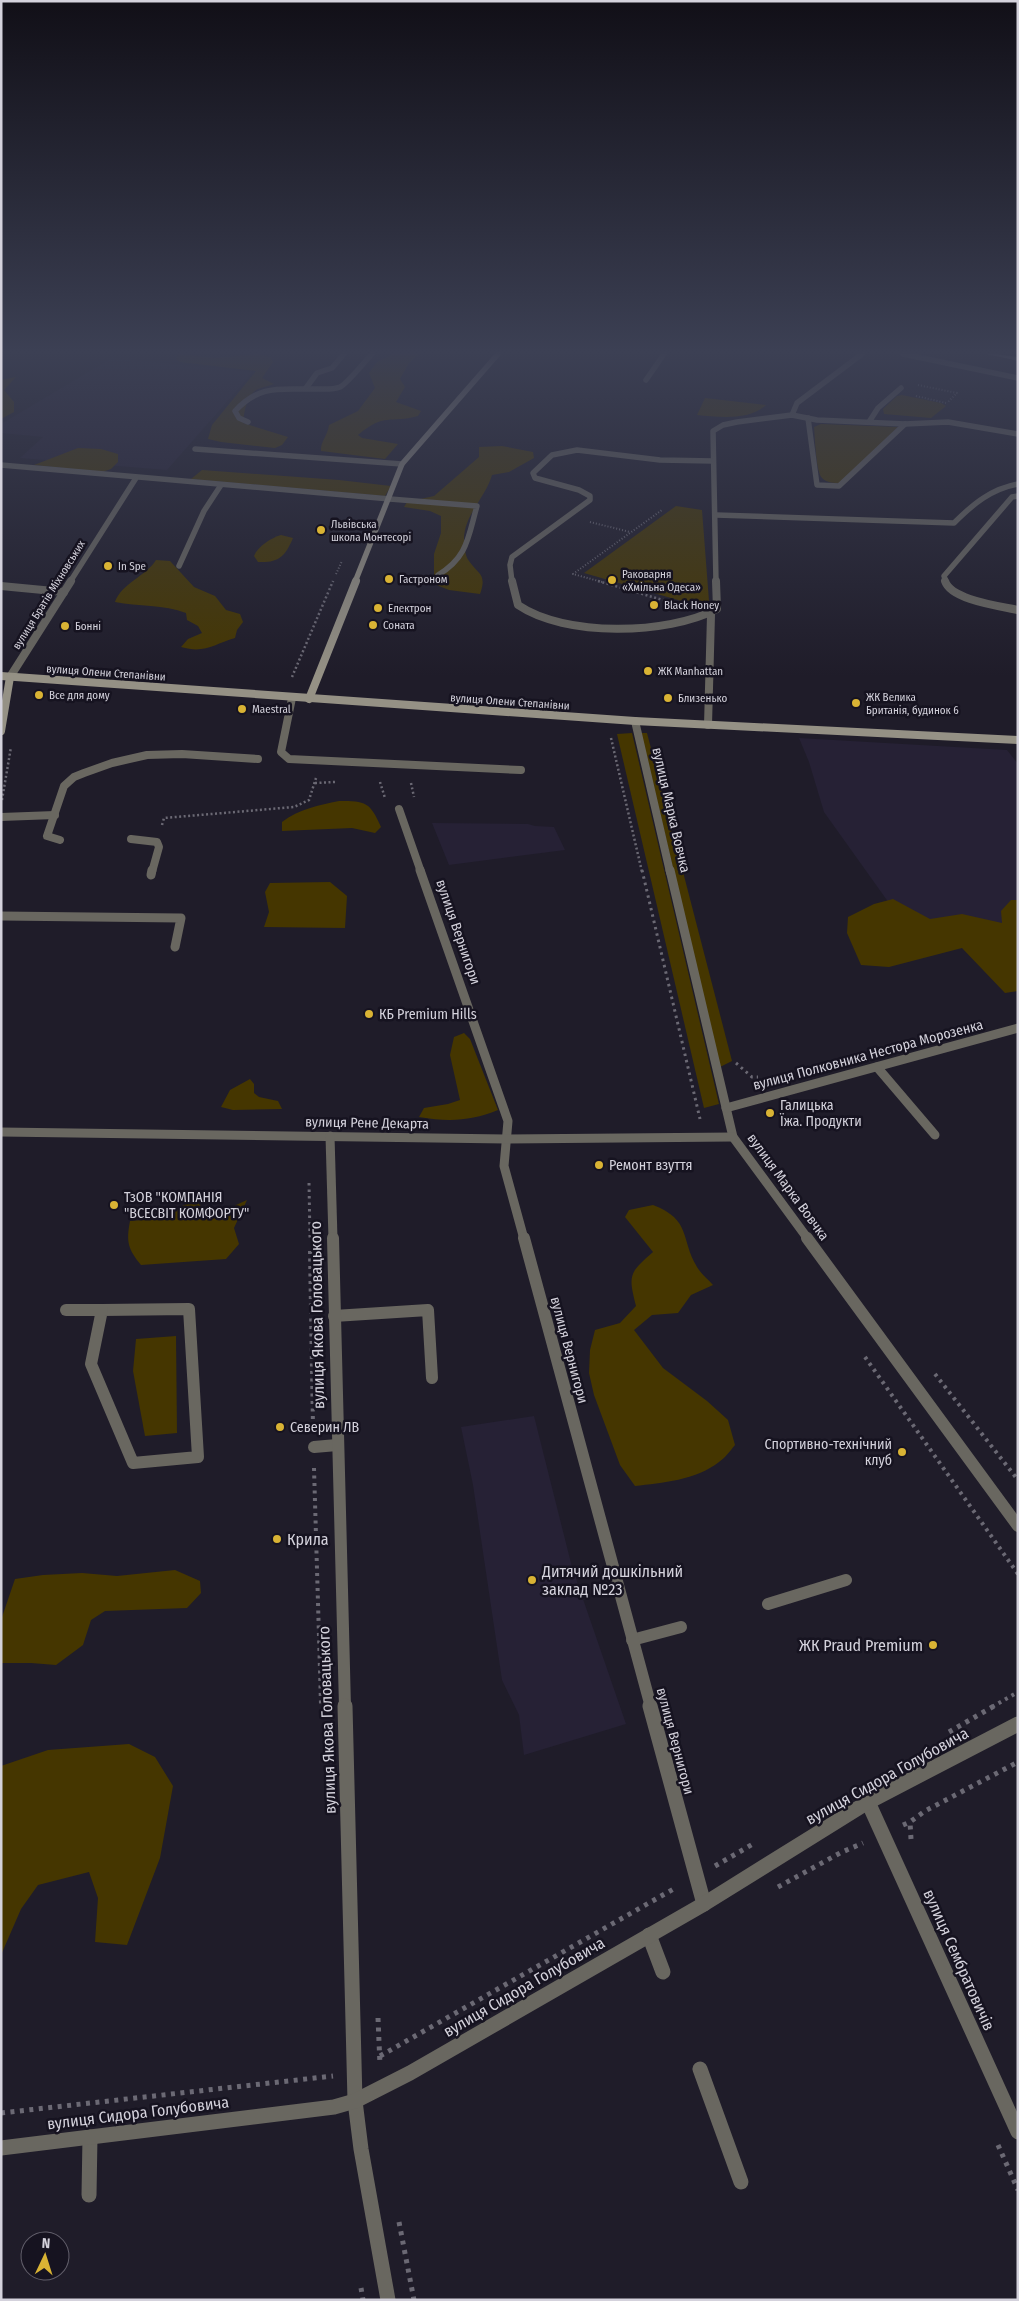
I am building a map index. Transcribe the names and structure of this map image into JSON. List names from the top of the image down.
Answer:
{
  "streets": {
    "street": [
      "вулиця Братів Міхновських",
      "вулиця Олени Степанівни",
      "вулиця Марка Вовчка",
      "вулиця Вернигори",
      "вулиця Полковника Нестора Морозенка",
      "вулиця Рене Декарта",
      "вулиця Якова Головацького",
      "вулиця Сидора Голубовича",
      "вулиця Сембратовичів"
    ]
  },
  "crossings": [
    ["вулиця Братів Міхновських", "вулиця Олени Степанівни"],
    ["вулиця Олени Степанівни", "вулиця Марка Вовчка"],
    ["вулиця Марка Вовчка", "вулиця Полковника Нестора Морозенка"],
    ["вулиця Марка Вовчка", "вулиця Рене Декарта"],
    ["вулиця Вернигори", "вулиця Рене Декарта"],
    ["вулиця Вернигори", "вулиця Сидора Голубовича"],
    ["вулиця Рене Декарта", "вулиця Якова Головацького"],
    ["вулиця Якова Головацького", "вулиця Сидора Голубовича"],
    ["вулиця Сидора Голубовича", "вулиця Сембратовичів"]
  ],
  "places": [
    "Львівська школа Монтесорі",
    "In Spe",
    "Гастроном",
    "Раковарня «Хмільна Одеса»",
    "Black Honey",
    "Електрон",
    "Соната",
    "Бонні",
    "ЖК Manhattan",
    "Все для дому",
    "Близенько",
    "ЖК Велика Британія, будинок 6",
    "Maestral",
    "КБ Premium Hills",
    "Галицька Їжа. Продукти",
    "Ремонт взуття",
    "ТзОВ \"КОМПАНІЯ \"ВСЕСВІТ КОМФОРТУ\"",
    "Северин ЛВ",
    "Спортивно-технічний клуб",
    "Крила",
    "Дитячий дошкільний заклад №23",
    "ЖК Praud Premium"
  ],
  "north": "top"
}
